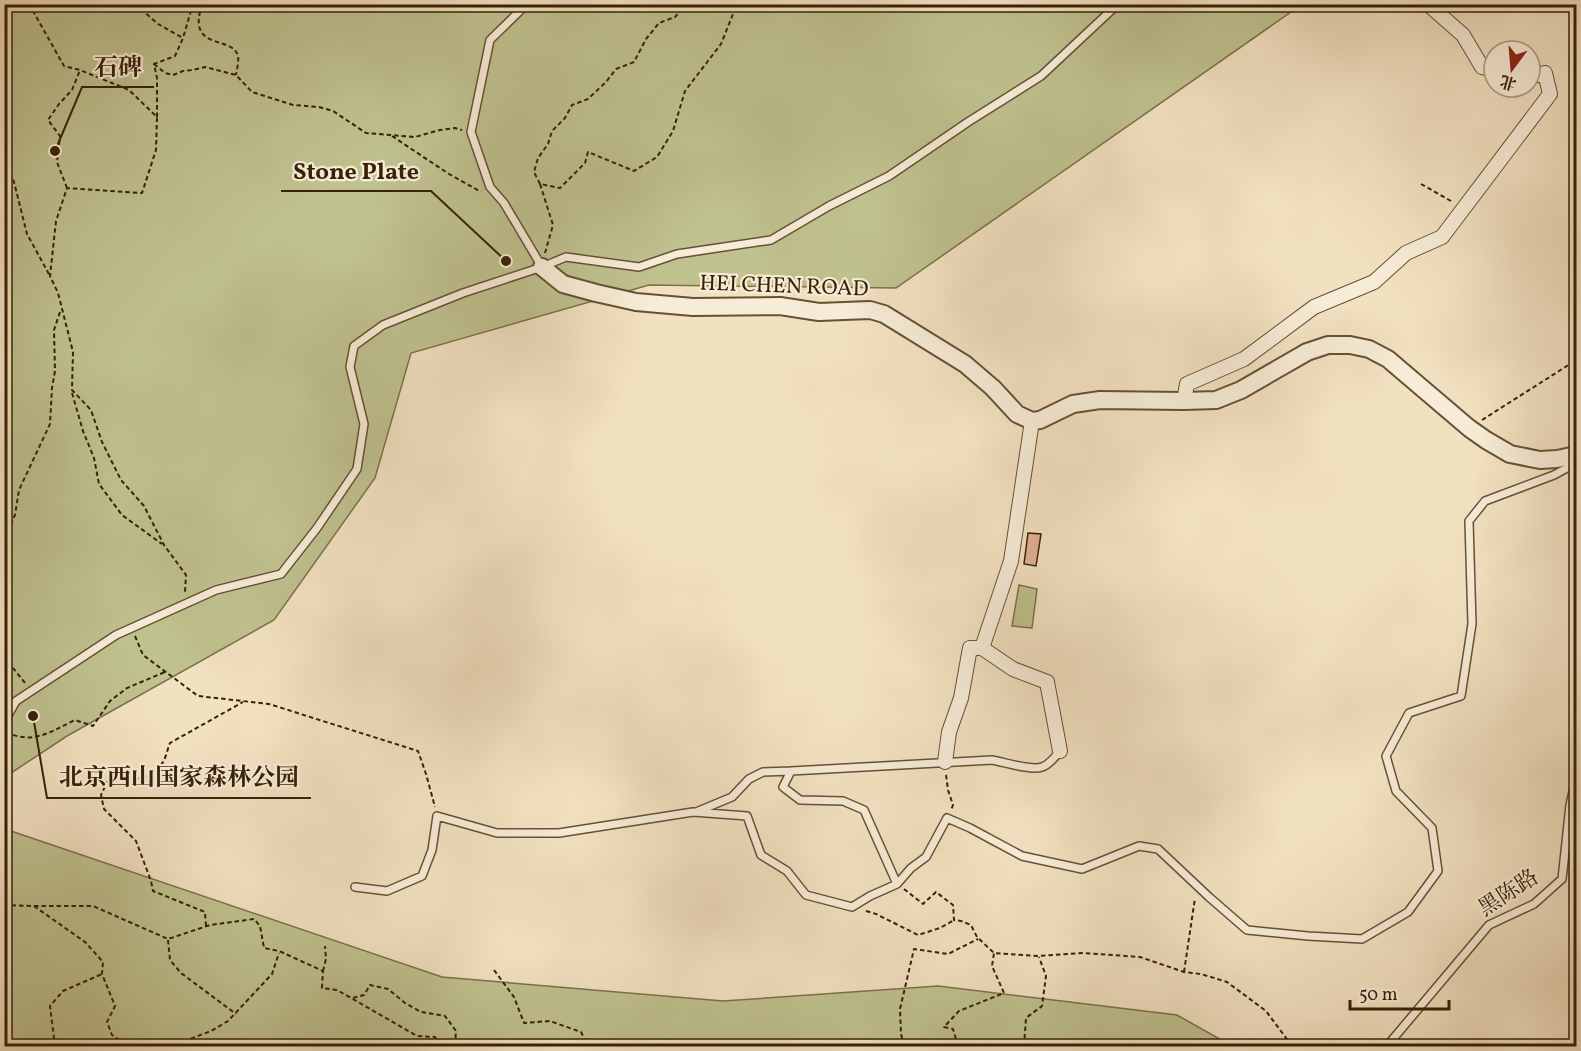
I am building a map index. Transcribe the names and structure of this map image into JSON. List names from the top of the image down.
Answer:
{
  "streets": {
    "street": ["HEI CHEN ROAD"],
    "lane": ["黑陈路"]
  },
  "places": ["石碑", "Stone Plate", "北京西山国家森林公园"],
  "scale_bar": "50 m",
  "north": "bottom"
}
